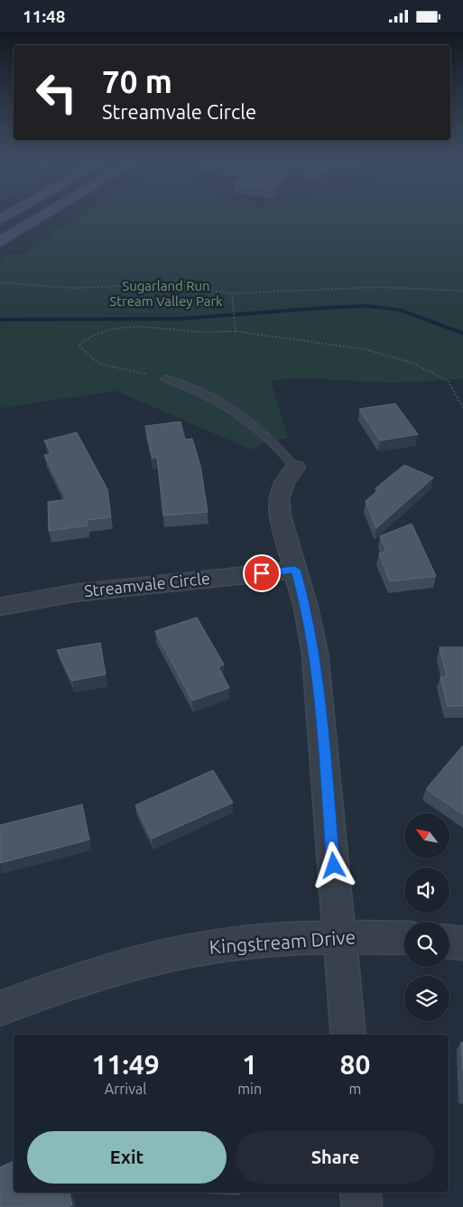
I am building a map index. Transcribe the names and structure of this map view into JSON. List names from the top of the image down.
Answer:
{
  "streets": {
    "street": ["Streamvale Circle", "Kingstream Drive"]
  },
  "parks": ["Sugarland Run Stream Valley Park"],
  "north": "top left",
  "page": {
    "status": "11:48",
    "turn": ["70 m", "Streamvale Circle"],
    "eta": [
      "11:49",
      "Arrival",
      "1",
      "min",
      "80",
      "m"
    ],
    "buttons": ["Exit", "Share"]
  }
}
